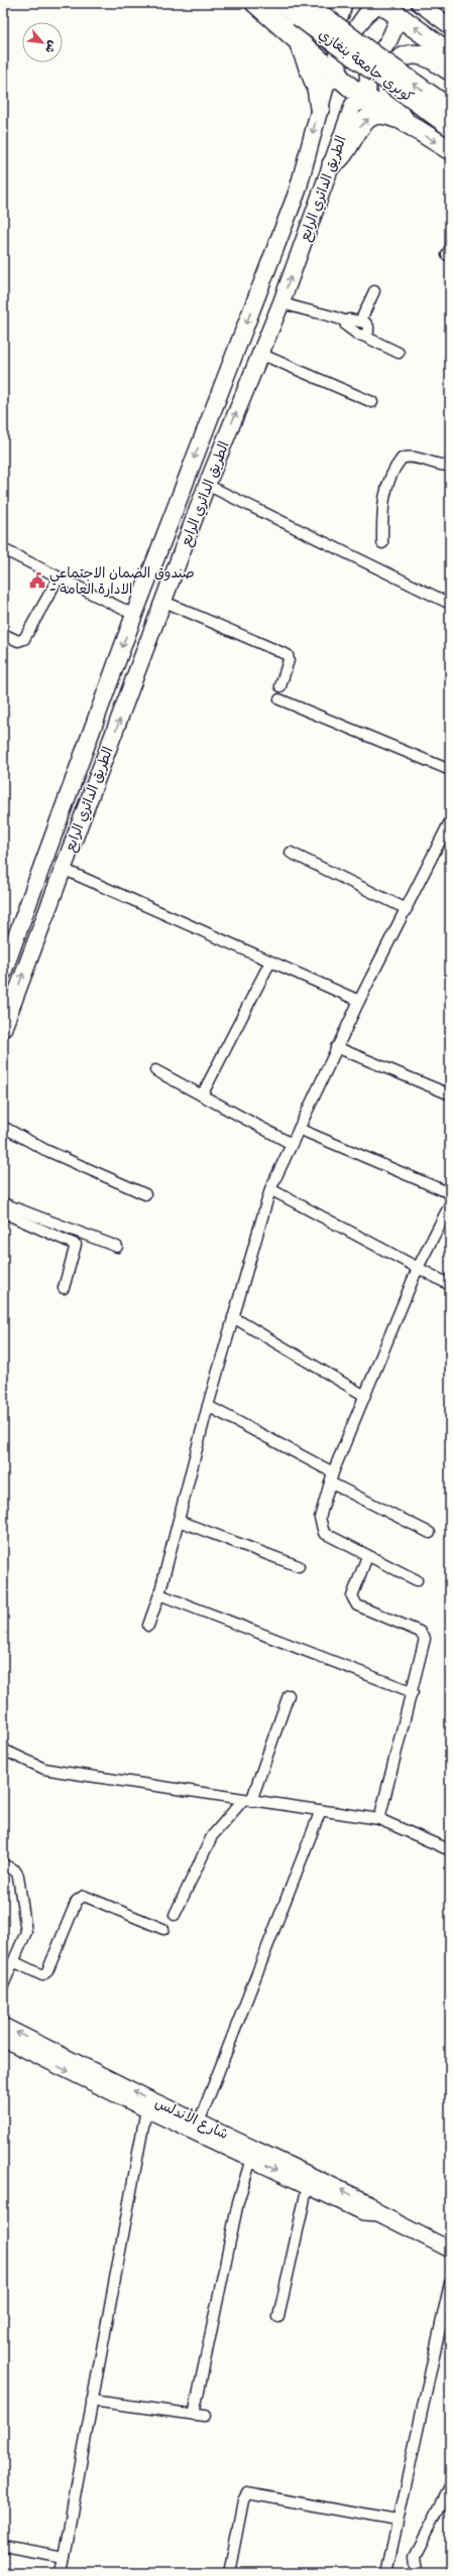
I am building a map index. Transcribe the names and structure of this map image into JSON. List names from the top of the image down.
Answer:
{
  "streets": {
    "highway": ["كوبري جامعة بنغازي"],
    "main road": ["الطريق الدائري الرابع", "شارع الأندلس"]
  },
  "places": {
    "public building": ["صندوق الضمان الاجتماعي - الادارة العامة"]
  },
  "north": "bottom right"
}
